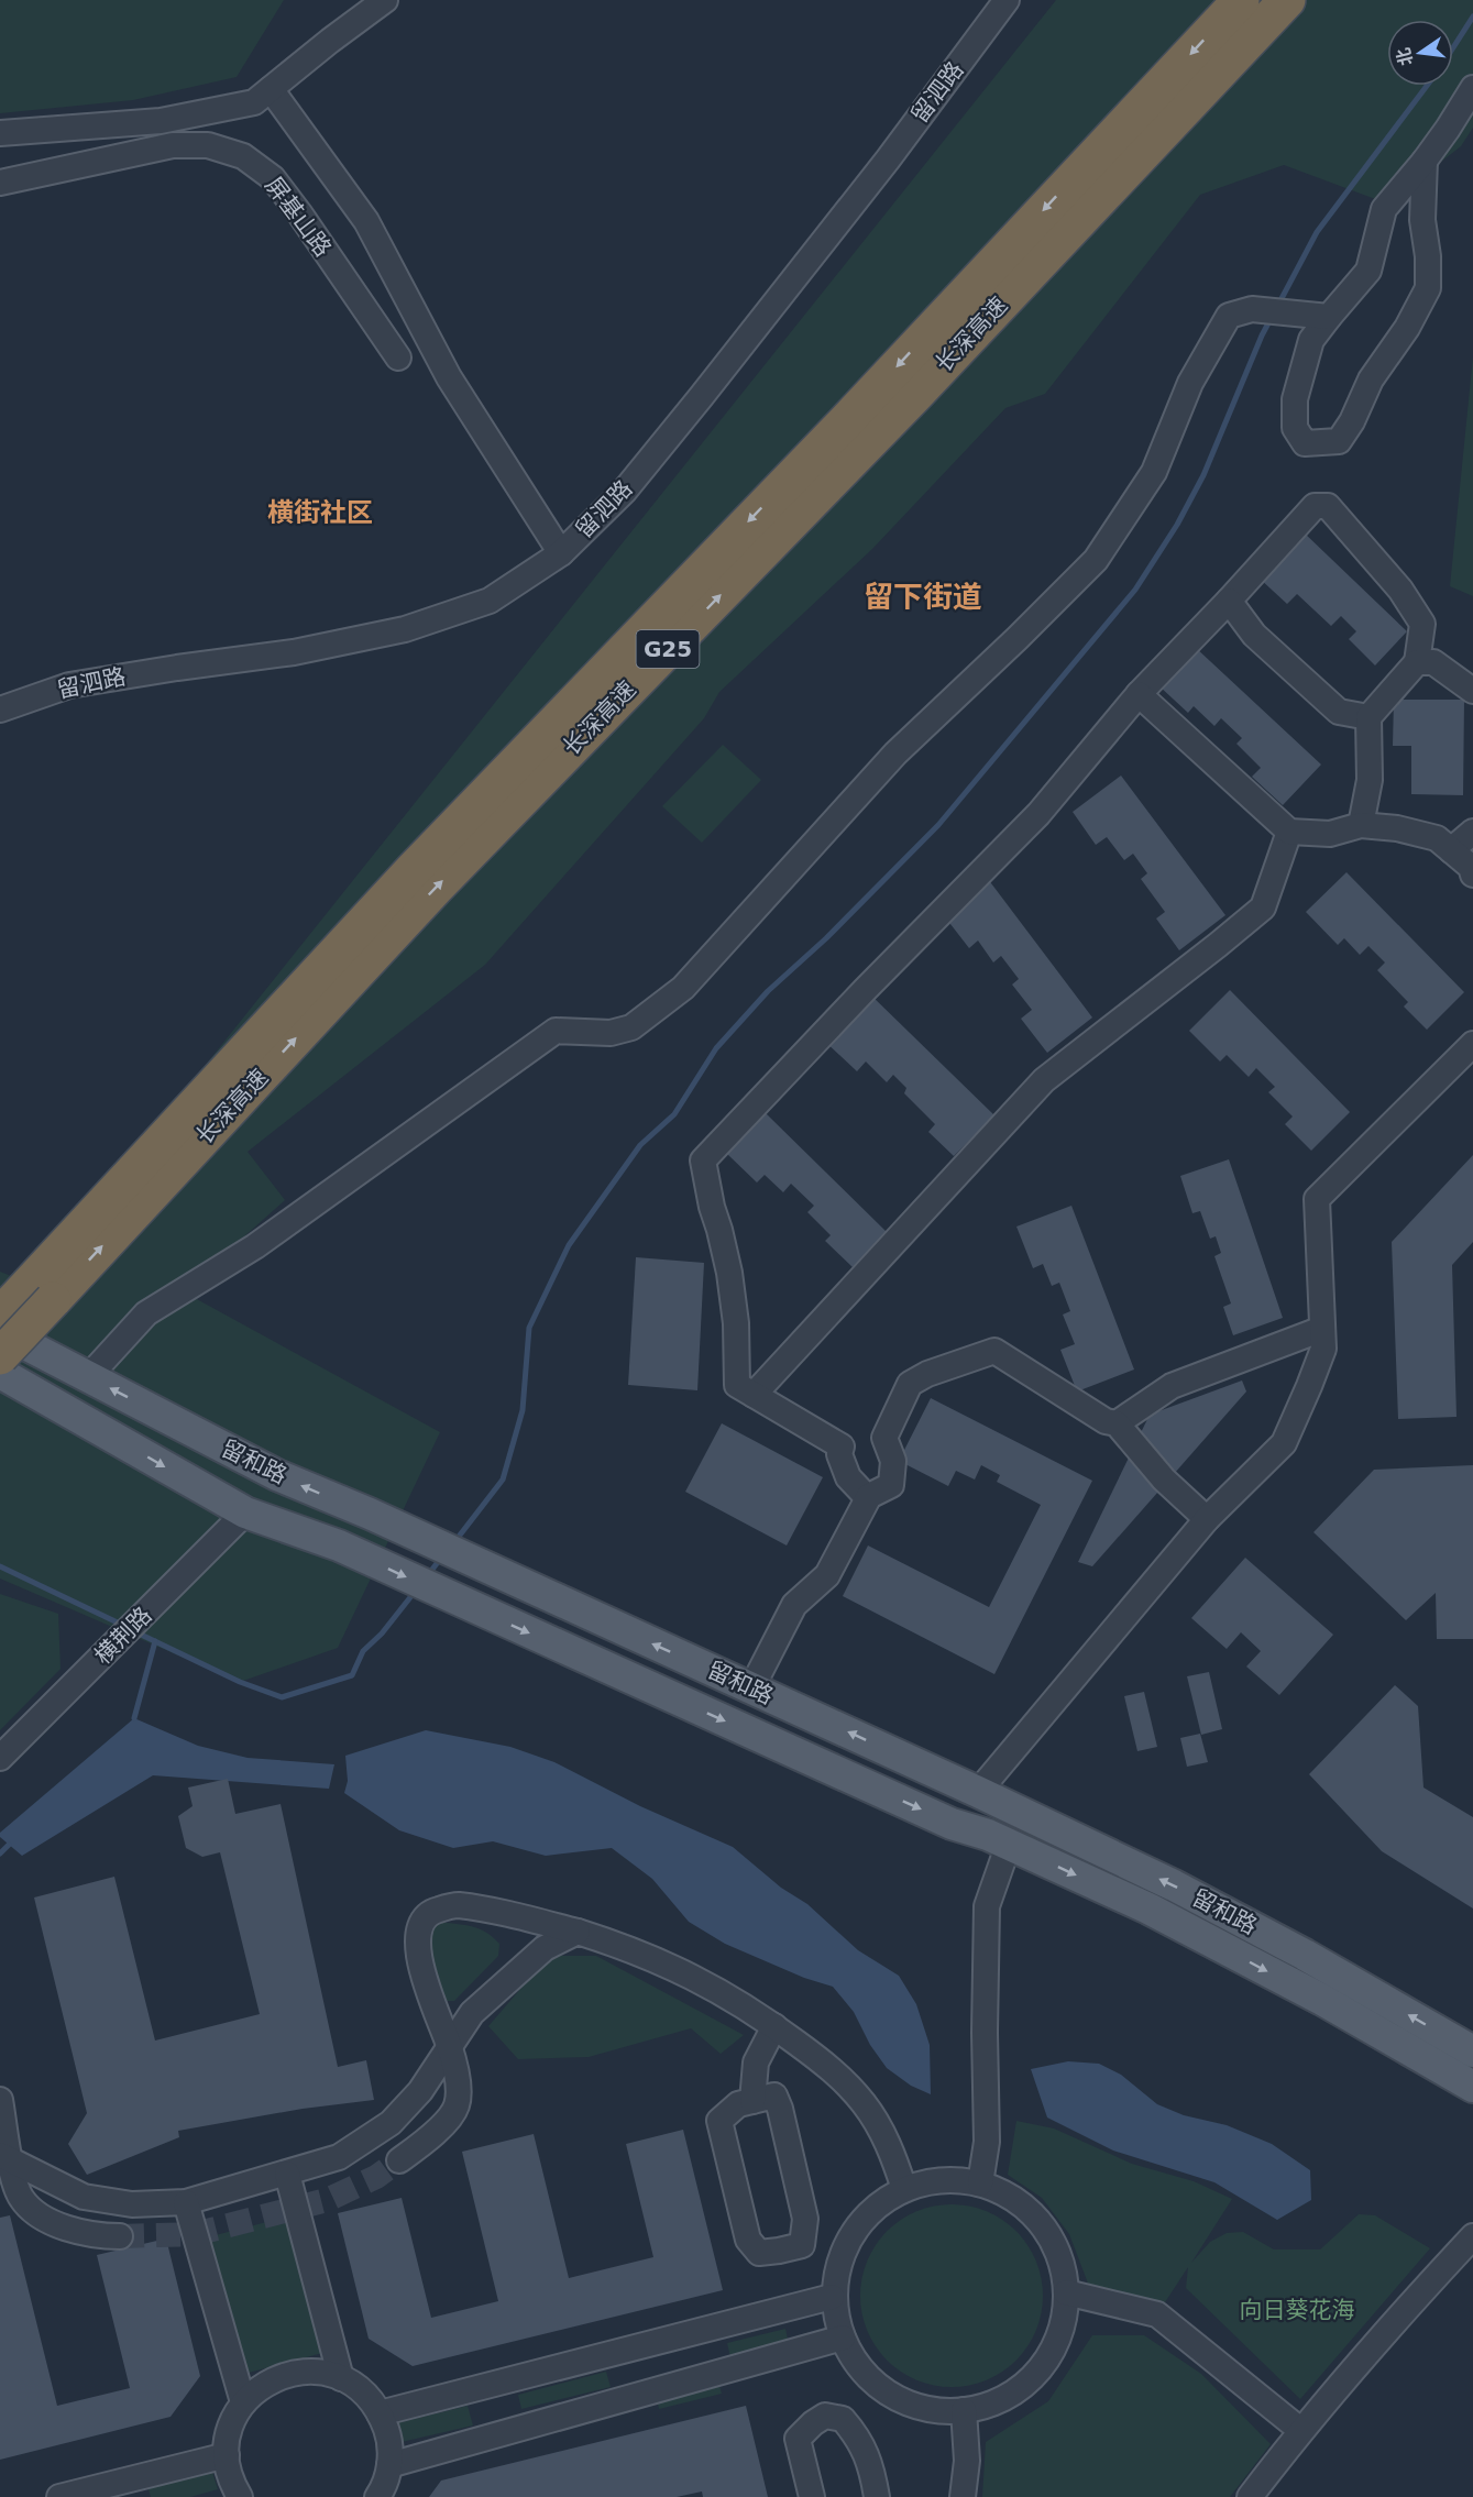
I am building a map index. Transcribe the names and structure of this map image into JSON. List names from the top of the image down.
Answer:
{
  "streets": {
    "highway": ["长深高速", "G25"],
    "main road": ["留和路"],
    "street": ["留泗路", "屏基山路", "横荆路"]
  },
  "crossings": [
    ["留和路", "横荆路"]
  ],
  "districts": ["横街社区", "留下街道"],
  "parks": ["向日葵花海"],
  "north": "left"
}
